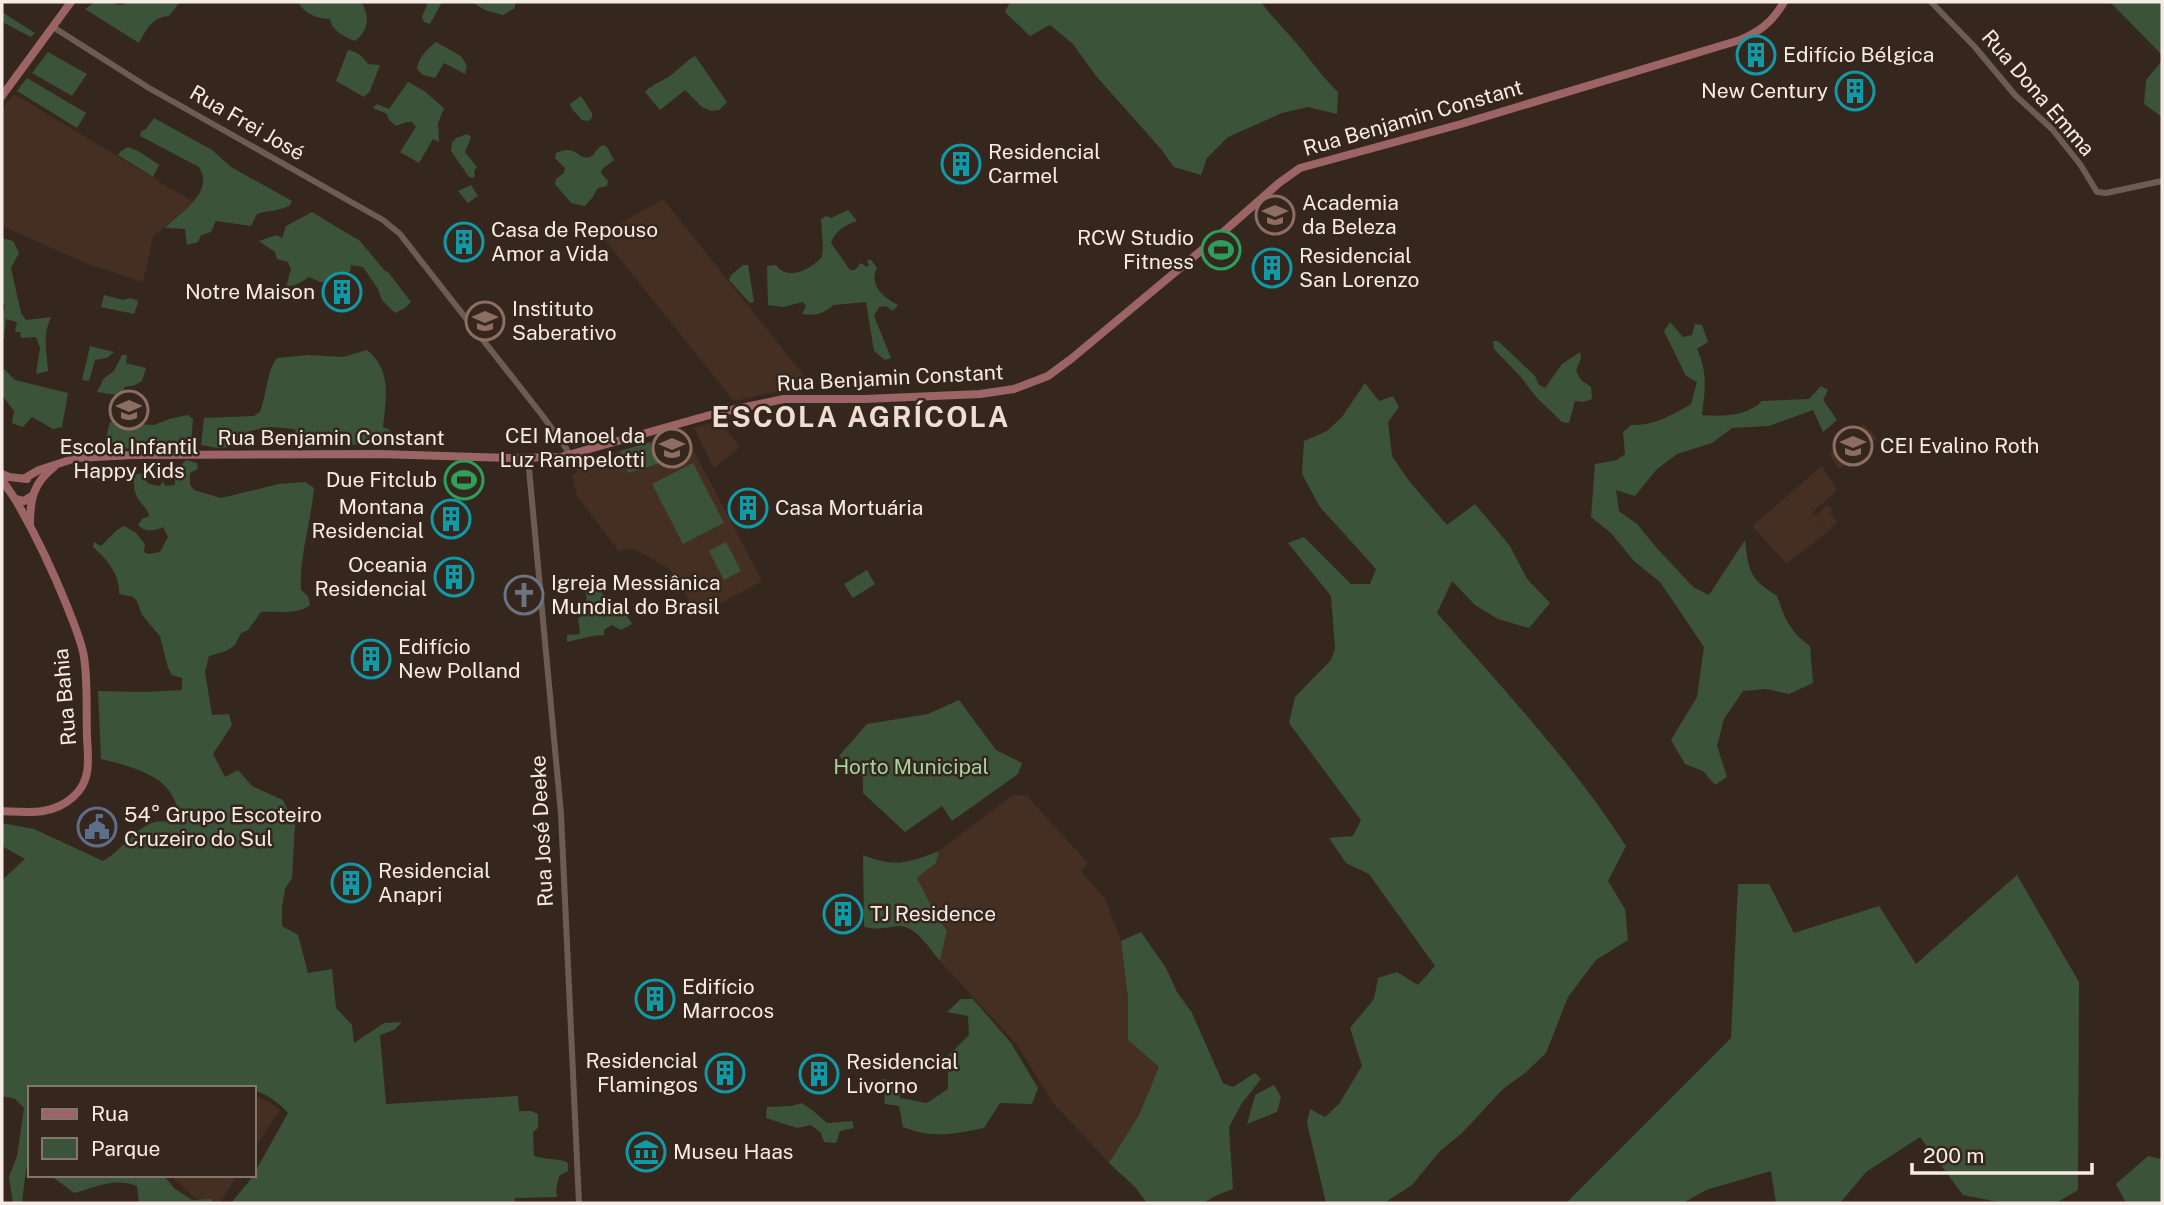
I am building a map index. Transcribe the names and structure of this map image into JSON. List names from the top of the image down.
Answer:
{
  "streets": {
    "main road": ["Rua Benjamin Constant", "Rua Bahia"],
    "street": ["Rua Dona Emma", "Rua Frei José", "Rua José Deeke"]
  },
  "crossings": [
    ["Rua Benjamin Constant", "Rua Frei José"],
    ["Rua Benjamin Constant", "Rua Bahia"],
    ["Rua Benjamin Constant", "Rua José Deeke"]
  ],
  "districts": ["ESCOLA AGRÍCOLA"],
  "parks": ["Horto Municipal"],
  "places": {
    "building": [
      "Edifício Bélgica",
      "New Century",
      "Residencial Carmel",
      "Casa de Repouso Amor a Vida",
      "Residencial San Lorenzo",
      "Notre Maison",
      "Casa Mortuária",
      "Montana Residencial",
      "Oceania Residencial",
      "Edifício New Polland",
      "Residencial Anapri",
      "TJ Residence",
      "Edifício Marrocos",
      "Residencial Flamingos",
      "Residencial Livorno"
    ],
    "school or university": [
      "Academia da Beleza",
      "Instituto Saberativo",
      "Escola Infantil Happy Kids",
      "CEI Evalino Roth",
      "CEI Manoel da Luz Rampelotti"
    ],
    "sports": ["RCW Studio Fitness", "Due Fitclub"],
    "church": ["Igreja Messiânica Mundial do Brasil"],
    "public building": ["54° Grupo Escoteiro Cruzeiro do Sul"],
    "museum": ["Museu Haas"]
  },
  "legend": ["Rua", "Parque"],
  "scale_bar": "200 m"
}
